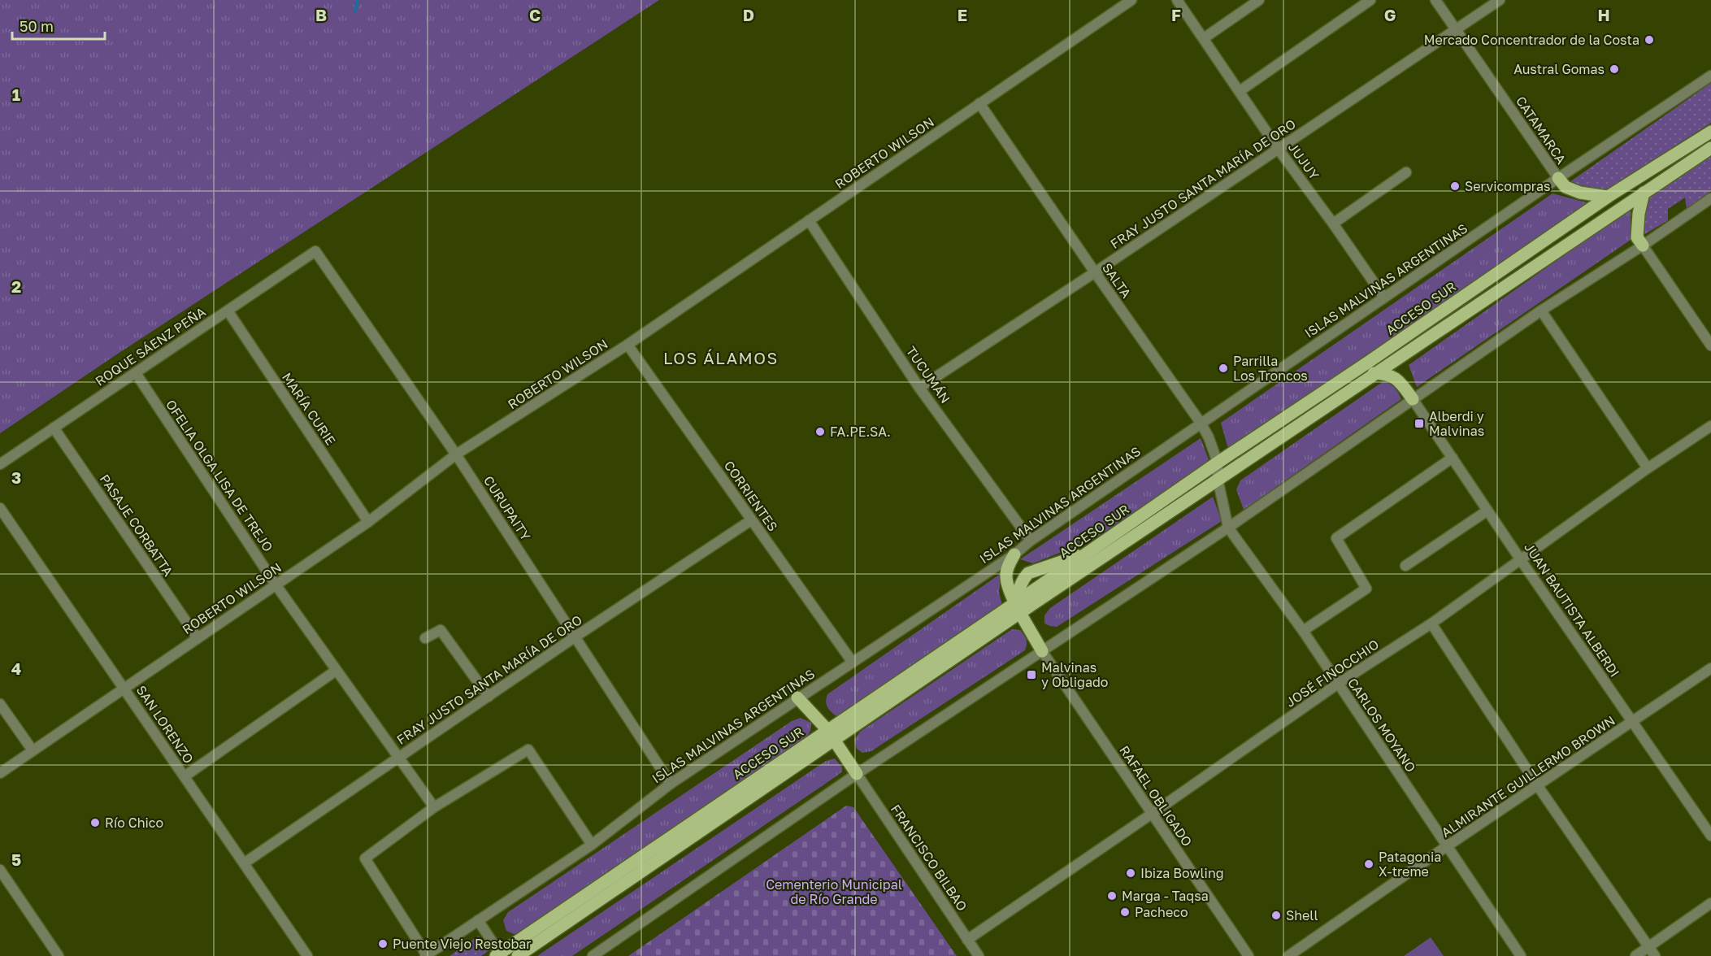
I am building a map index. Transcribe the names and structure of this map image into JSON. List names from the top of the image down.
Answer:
{
  "streets": {
    "main road": ["ACCESO SUR"],
    "street": [
      "CATAMARCA",
      "ROBERTO WILSON",
      "JUJUY",
      "FRAY JUSTO SANTA MARÍA DE ORO",
      "SALTA",
      "ISLAS MALVINAS ARGENTINAS",
      "ROQUE SÁENZ PEÑA",
      "TUCUMÁN",
      "MARÍA CURIE",
      "OFELIA OLGA LISA DE TREJO",
      "CORRIENTES",
      "CURUPAITY",
      "PASAJE CORBATTA",
      "JUAN BAUTISTA ALBERDI",
      "JOSÉ FINOCCHIO",
      "SAN LORENZO",
      "CARLOS MOYANO",
      "ALMIRANTE GUILLERMO BROWN",
      "RAFAEL OBLIGADO",
      "FRANCISCO BILBAO"
    ]
  },
  "crossings": [
    ["CATAMARCA", "FRAY JUSTO SANTA MARÍA DE ORO"],
    ["CATAMARCA", "ISLAS MALVINAS ARGENTINAS"],
    ["ROBERTO WILSON", "SALTA"],
    ["ROBERTO WILSON", "TUCUMÁN"],
    ["ROBERTO WILSON", "MARÍA CURIE"],
    ["ROBERTO WILSON", "OFELIA OLGA LISA DE TREJO"],
    ["ROBERTO WILSON", "CORRIENTES"],
    ["ROBERTO WILSON", "CURUPAITY"],
    ["ROBERTO WILSON", "PASAJE CORBATTA"],
    ["ROBERTO WILSON", "SAN LORENZO"],
    ["JUJUY", "FRAY JUSTO SANTA MARÍA DE ORO"],
    ["JUJUY", "ISLAS MALVINAS ARGENTINAS"],
    ["FRAY JUSTO SANTA MARÍA DE ORO", "SALTA"],
    ["FRAY JUSTO SANTA MARÍA DE ORO", "TUCUMÁN"],
    ["FRAY JUSTO SANTA MARÍA DE ORO", "OFELIA OLGA LISA DE TREJO"],
    ["FRAY JUSTO SANTA MARÍA DE ORO", "CORRIENTES"],
    ["FRAY JUSTO SANTA MARÍA DE ORO", "CURUPAITY"],
    ["FRAY JUSTO SANTA MARÍA DE ORO", "SAN LORENZO"],
    ["SALTA", "ISLAS MALVINAS ARGENTINAS"],
    ["SALTA", "ACCESO SUR"],
    ["SALTA", "CARLOS MOYANO"],
    ["ISLAS MALVINAS ARGENTINAS", "TUCUMÁN"],
    ["ISLAS MALVINAS ARGENTINAS", "CORRIENTES"],
    ["ISLAS MALVINAS ARGENTINAS", "CURUPAITY"],
    ["ACCESO SUR", "CARLOS MOYANO"],
    ["ROQUE SÁENZ PEÑA", "MARÍA CURIE"],
    ["ROQUE SÁENZ PEÑA", "OFELIA OLGA LISA DE TREJO"],
    ["ROQUE SÁENZ PEÑA", "CURUPAITY"],
    ["ROQUE SÁENZ PEÑA", "PASAJE CORBATTA"],
    ["JUAN BAUTISTA ALBERDI", "JOSÉ FINOCCHIO"],
    ["JUAN BAUTISTA ALBERDI", "ALMIRANTE GUILLERMO BROWN"],
    ["JOSÉ FINOCCHIO", "CARLOS MOYANO"],
    ["JOSÉ FINOCCHIO", "RAFAEL OBLIGADO"],
    ["JOSÉ FINOCCHIO", "FRANCISCO BILBAO"],
    ["CARLOS MOYANO", "ALMIRANTE GUILLERMO BROWN"]
  ],
  "districts": ["LOS ÁLAMOS"],
  "parks": ["Cementerio Municipal de Río Grande"],
  "places": {
    "other": [
      "Mercado Concentrador de la Costa",
      "Austral Gomas",
      "Servicompras",
      "Parrilla Los Troncos",
      "FA.PE.SA.",
      "Río Chico",
      "Patagonia X-treme",
      "Ibiza Bowling",
      "Marga - Taqsa",
      "Pacheco",
      "Shell",
      "Puente Viejo Restobar"
    ],
    "transit": ["Alberdi y Malvinas", "Malvinas y Obligado"]
  },
  "scale_bar": "50 m",
  "grid": {
    "columns": [
      "B",
      "C",
      "D",
      "E",
      "F",
      "G",
      "H"
    ],
    "rows": [
      "1",
      "2",
      "3",
      "4",
      "5"
    ]
  }
}
